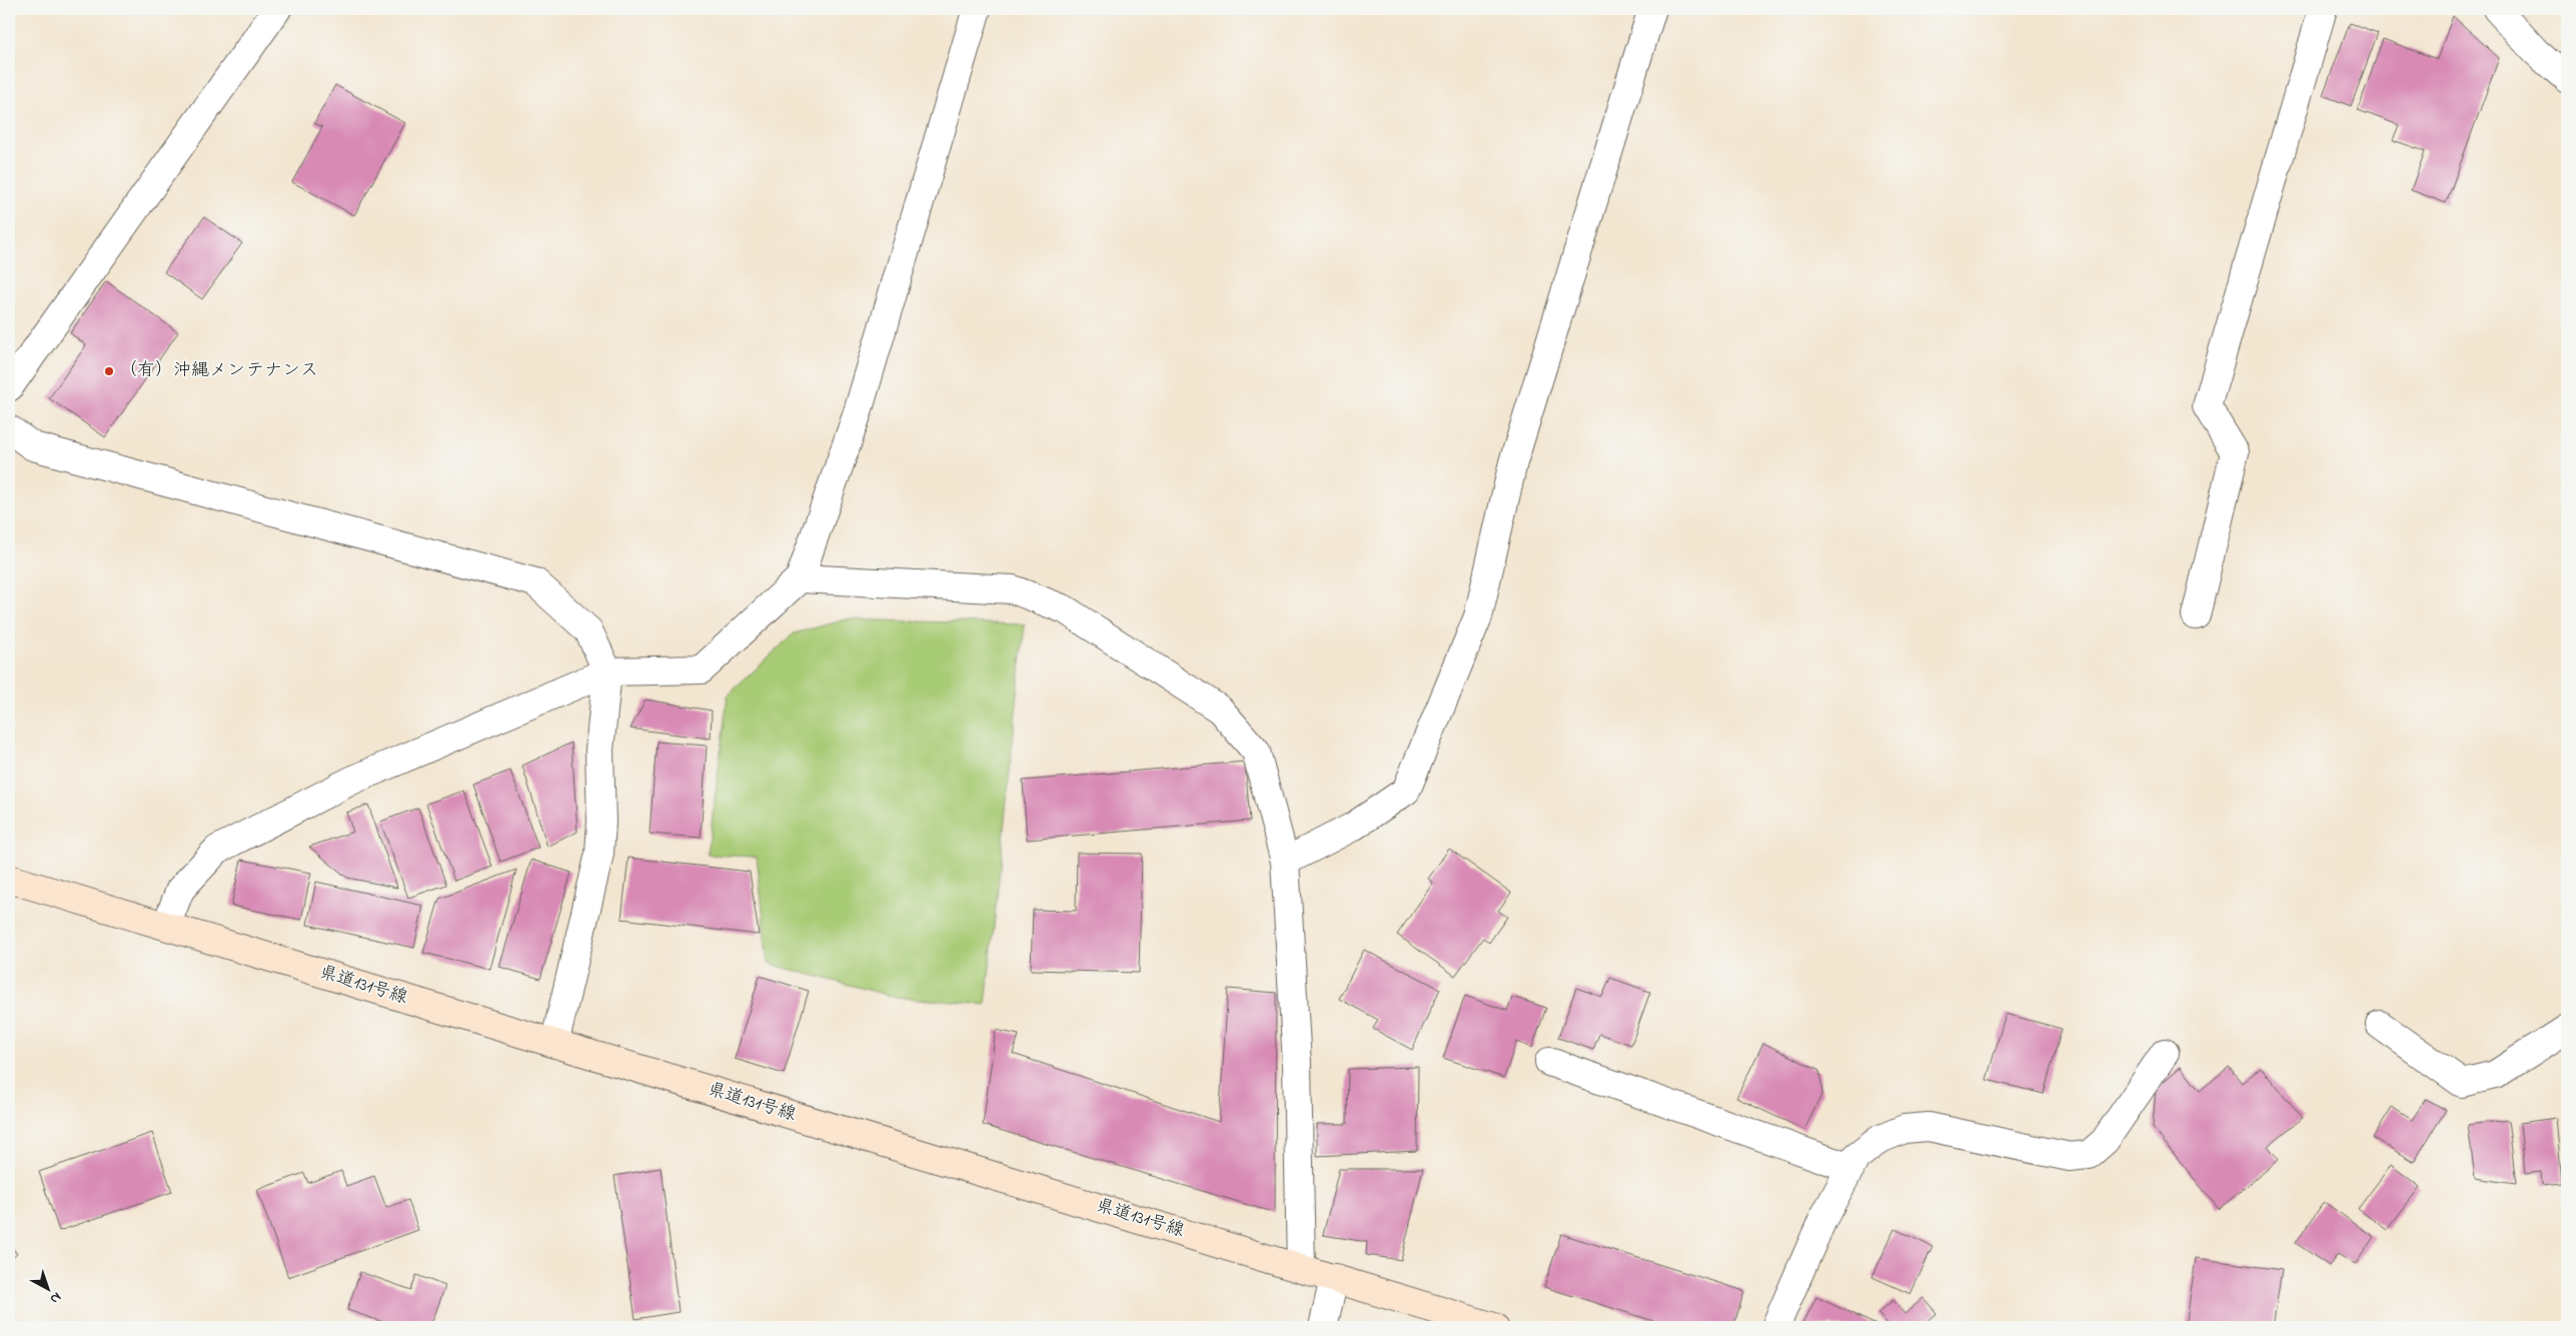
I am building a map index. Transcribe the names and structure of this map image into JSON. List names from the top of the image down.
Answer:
{
  "streets": {
    "main road": ["県道131号線"]
  },
  "places": ["（有）沖縄メンテナンス"],
  "north": "bottom right"
}
